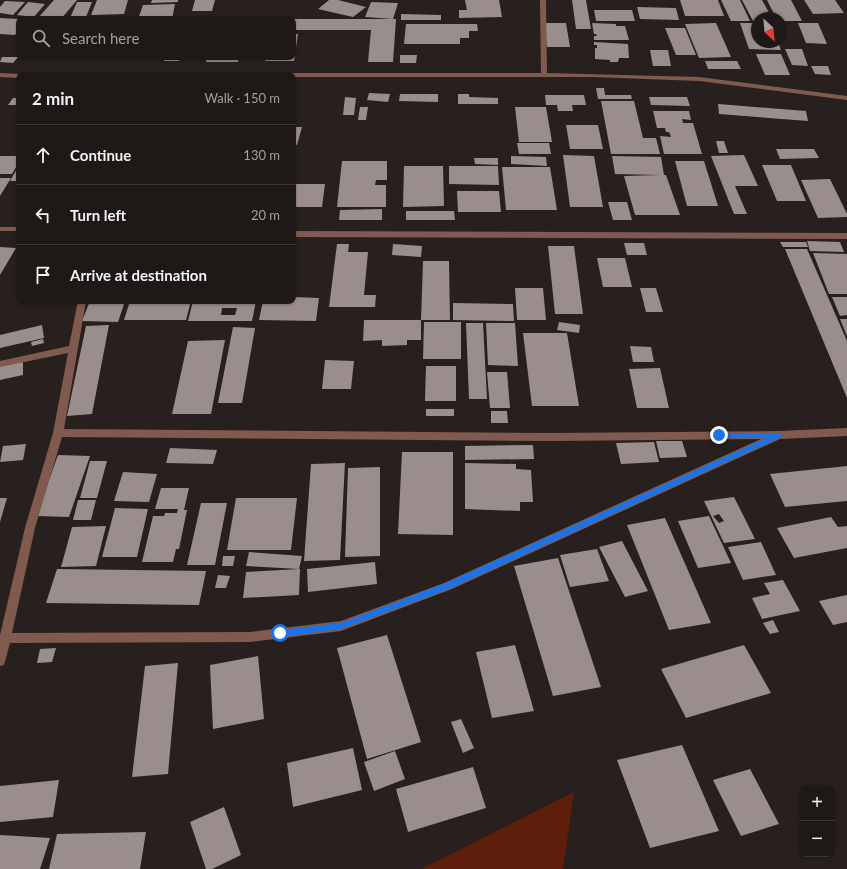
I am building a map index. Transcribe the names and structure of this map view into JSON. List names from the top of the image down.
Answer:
{
  "north": "bottom right",
  "page": {
    "search": "Search here",
    "heading": ["2 min", "Walk · 150 m"],
    "list": [
      ["Continue", "130 m"],
      ["Turn left", "20 m"],
      "Arrive at destination"
    ],
    "map_buttons": ["+", "−"]
  }
}
